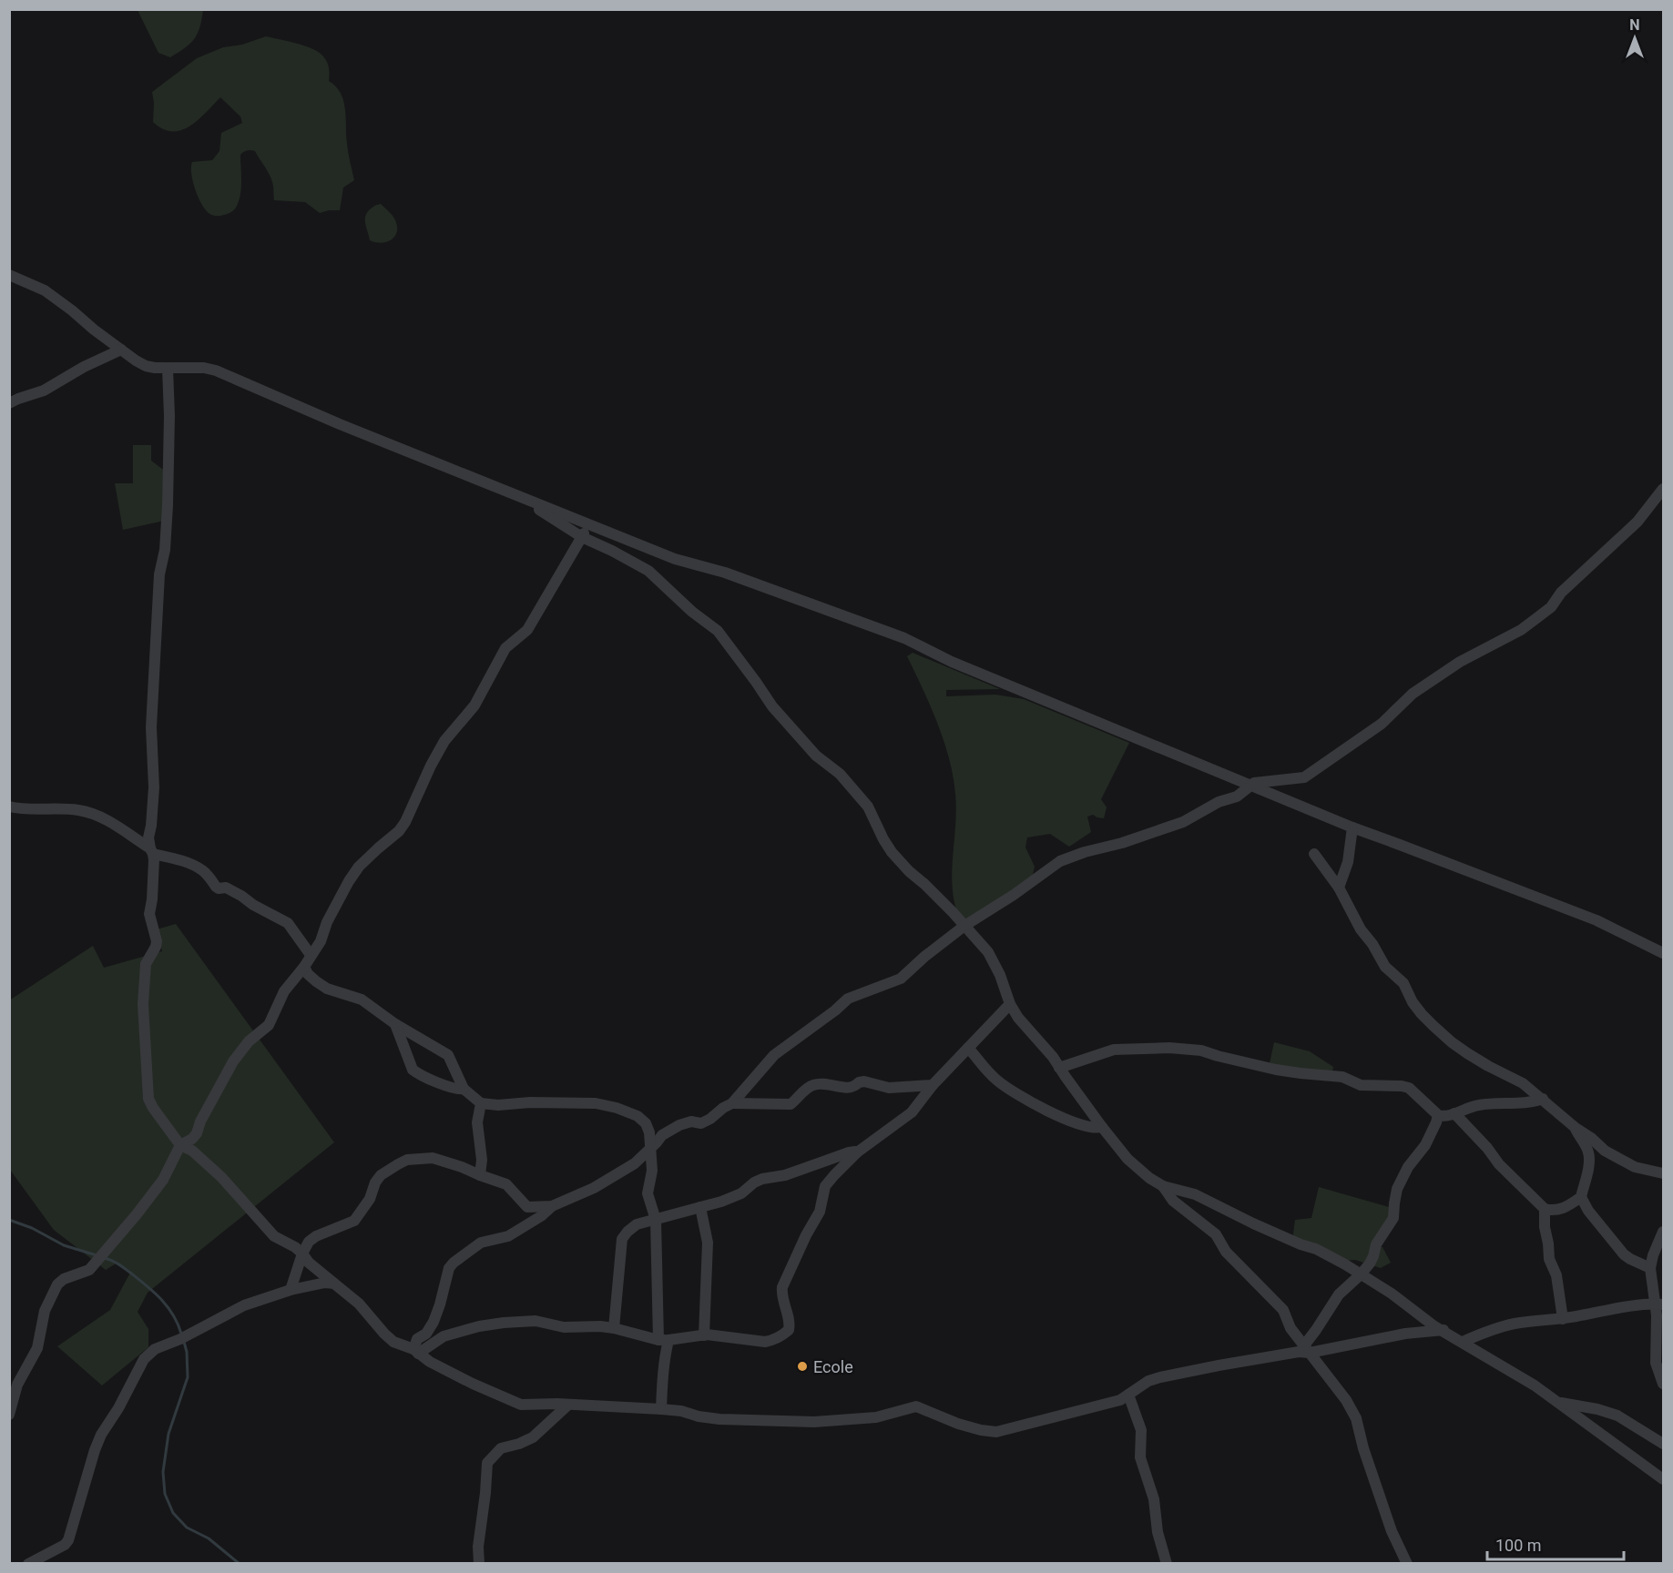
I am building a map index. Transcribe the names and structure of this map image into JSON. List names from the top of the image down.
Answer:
{
  "places": ["Ecole"],
  "scale_bar": "100 m",
  "north": "top"
}
